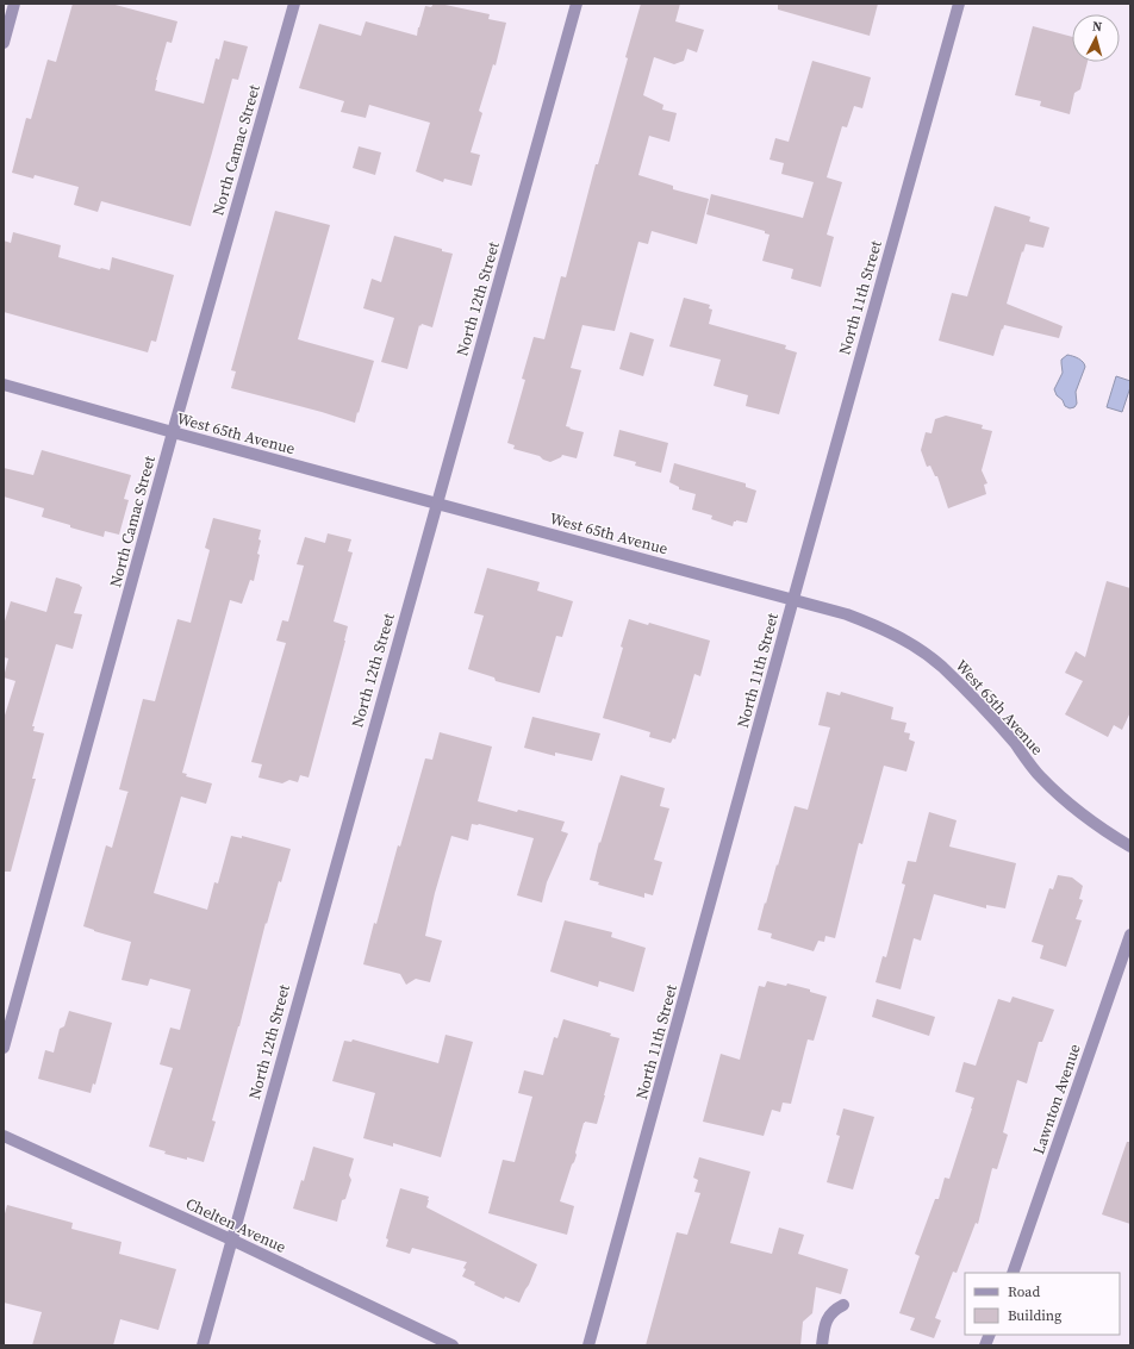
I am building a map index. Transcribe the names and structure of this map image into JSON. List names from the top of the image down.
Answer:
{
  "streets": {
    "street": [
      "North Camac Street",
      "North 11th Street",
      "North 12th Street",
      "West 65th Avenue",
      "Lawnton Avenue",
      "Chelten Avenue"
    ]
  },
  "crossings": [
    ["North Camac Street", "West 65th Avenue"],
    ["North 11th Street", "West 65th Avenue"],
    ["North 12th Street", "West 65th Avenue"],
    ["North 12th Street", "Chelten Avenue"]
  ],
  "legend": ["Road", "Building"],
  "north": "top"
}
